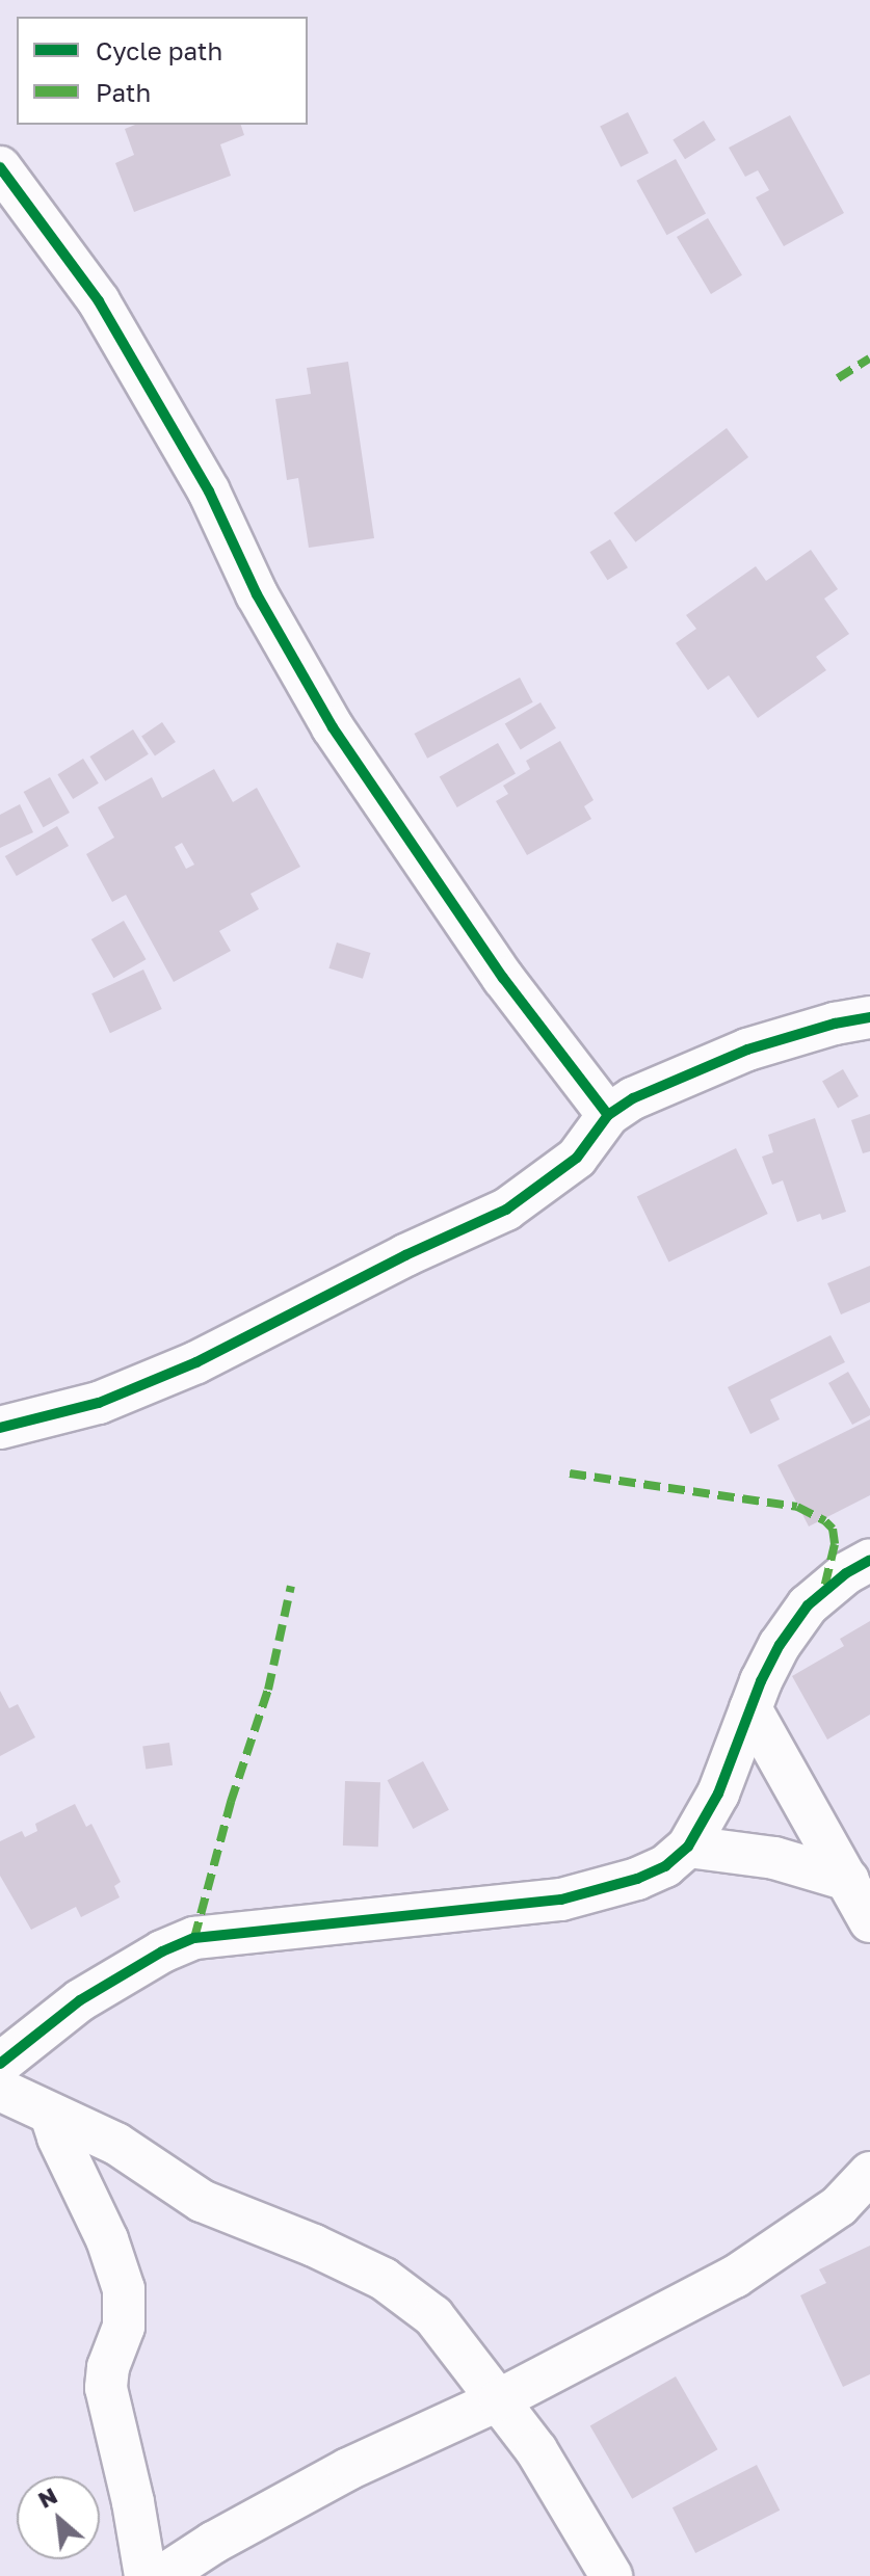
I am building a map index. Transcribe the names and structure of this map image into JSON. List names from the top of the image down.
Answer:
{
  "legend": ["Cycle path", "Path"],
  "north": "top left"
}
